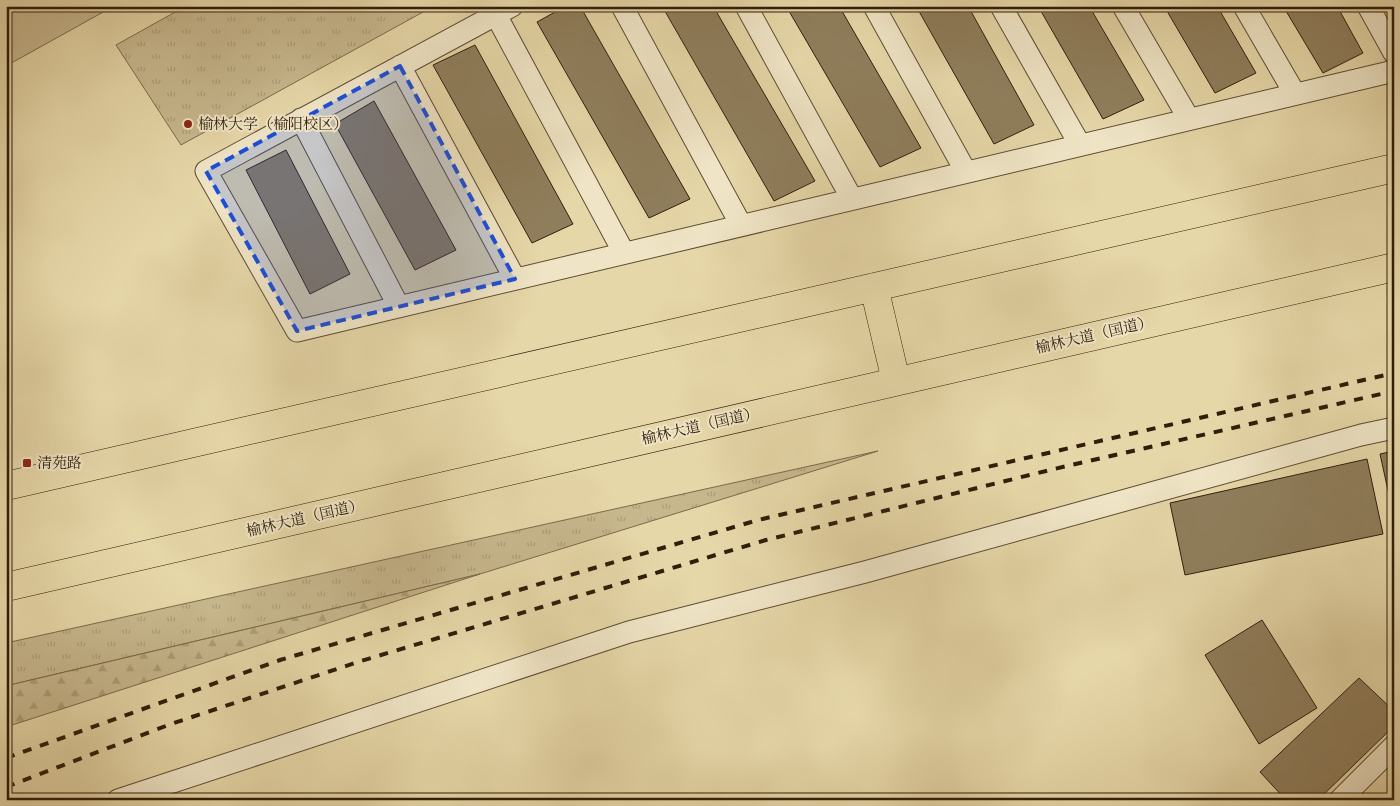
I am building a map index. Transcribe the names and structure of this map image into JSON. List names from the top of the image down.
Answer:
{
  "streets": {
    "highway": ["榆林大道（国道）"]
  },
  "places": {
    "other": ["榆林大学（榆阳校区）"],
    "transit": ["清苑路"]
  }
}
